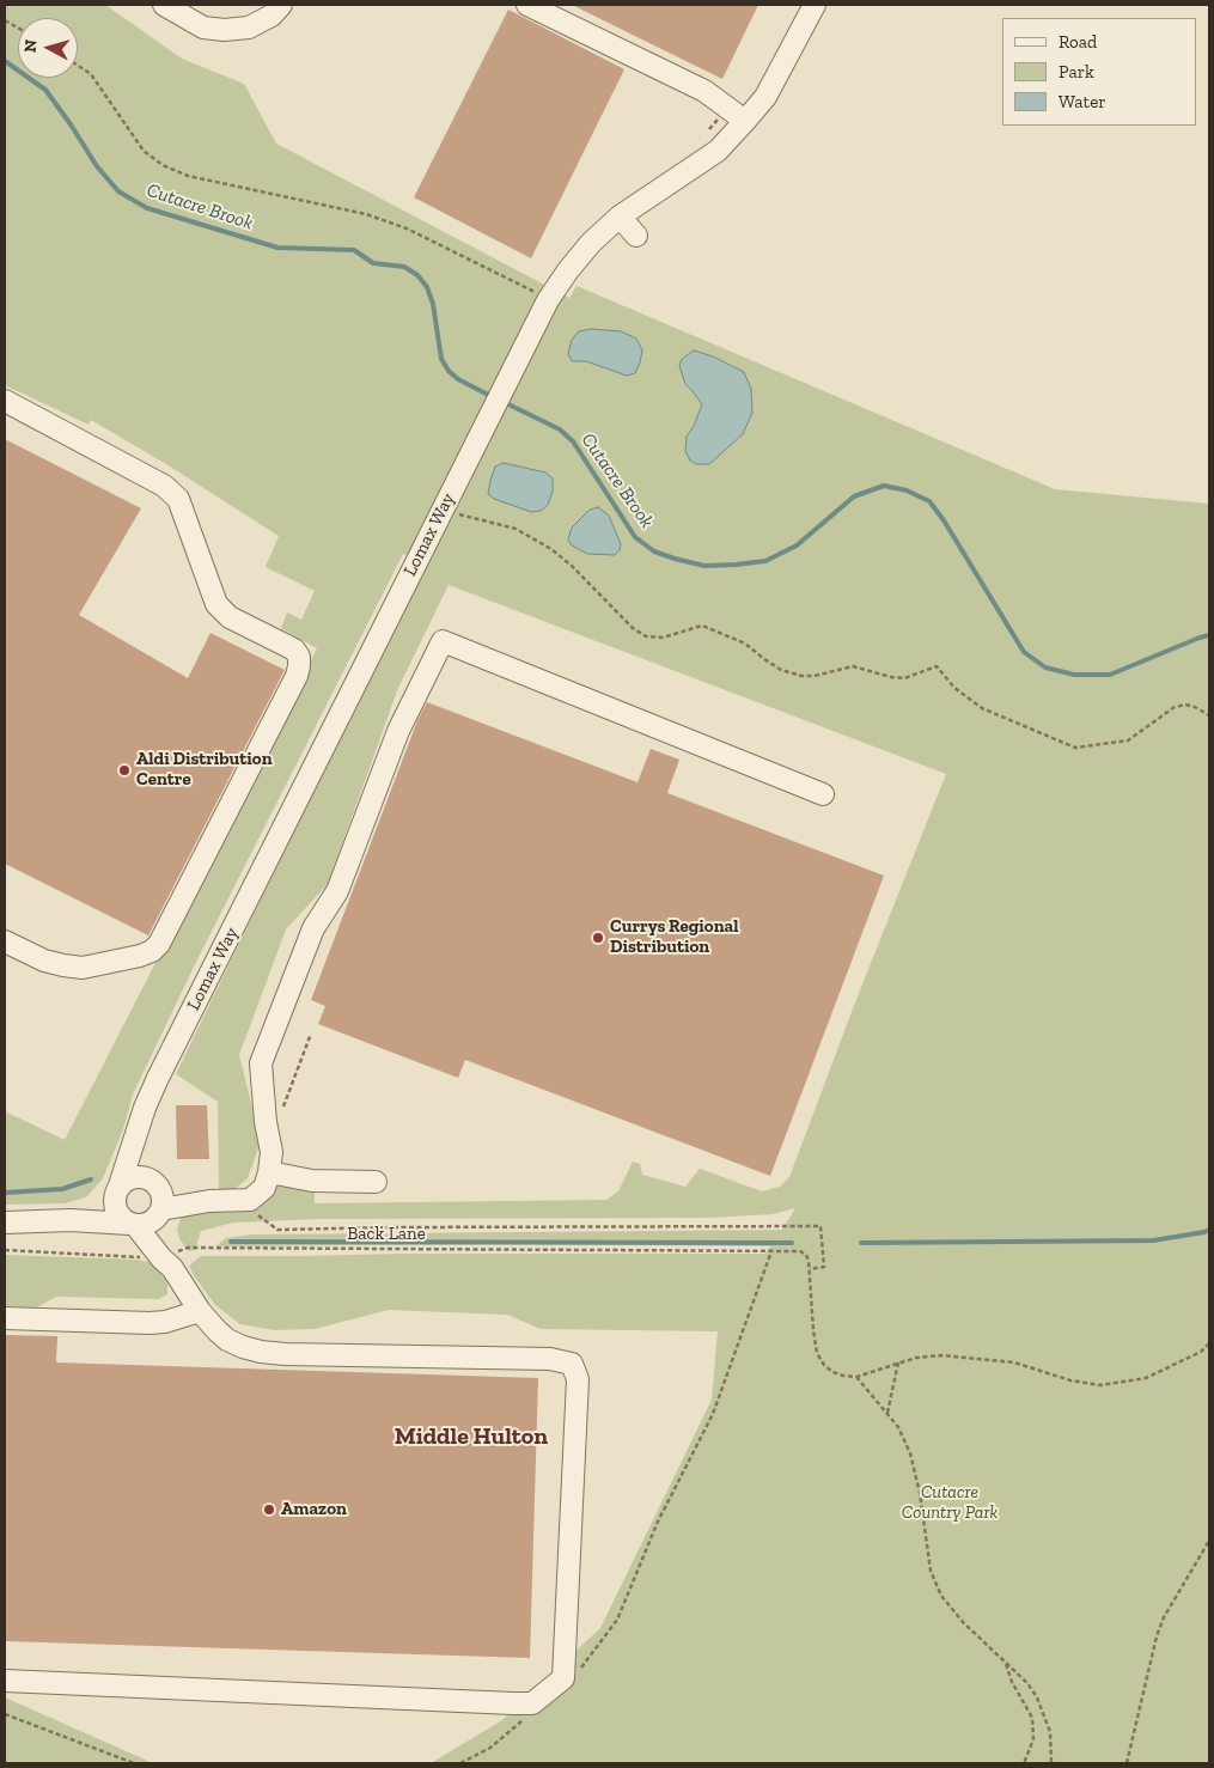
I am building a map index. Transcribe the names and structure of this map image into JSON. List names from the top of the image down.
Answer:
{
  "streets": {
    "street": ["Lomax Way"],
    "path": ["Back Lane"]
  },
  "districts": ["Middle Hulton"],
  "water": ["Cutacre Brook"],
  "parks": ["Cutacre Country Park"],
  "places": ["Aldi Distribution Centre", "Currys Regional Distribution", "Amazon"],
  "legend": ["Road", "Park", "Water"],
  "north": "left"
}
